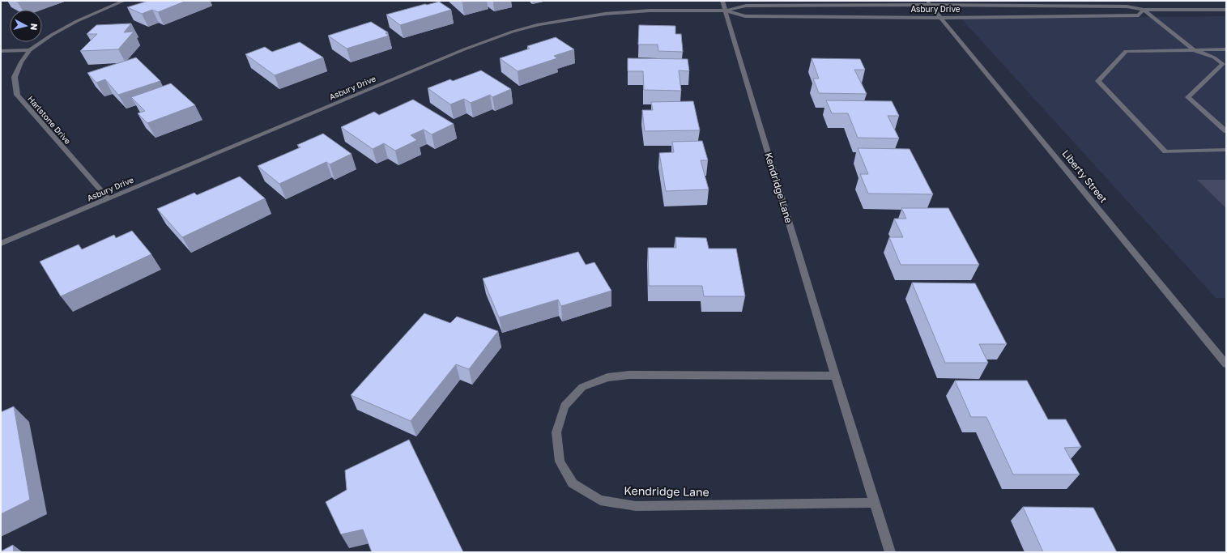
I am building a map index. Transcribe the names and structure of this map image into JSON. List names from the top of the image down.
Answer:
{
  "streets": {
    "street": [
      "Asbury Drive",
      "Harlstone Drive",
      "Liberty Street",
      "Kendridge Lane"
    ]
  },
  "crossings": [
    ["Asbury Drive", "Harlstone Drive"],
    ["Asbury Drive", "Liberty Street"],
    ["Asbury Drive", "Kendridge Lane"]
  ],
  "north": "right"
}
